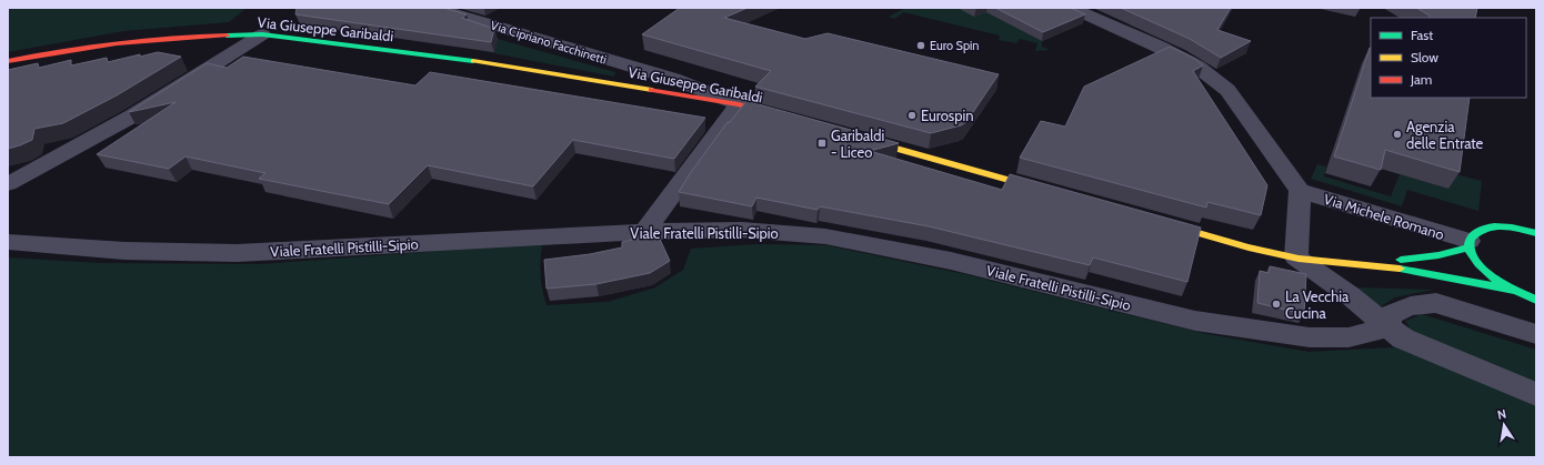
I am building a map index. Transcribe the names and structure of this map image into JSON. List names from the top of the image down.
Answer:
{
  "streets": {
    "main road": ["Via Giuseppe Garibaldi"],
    "street": ["Via Cipriano Facchinetti", "Via Michele Romano", "Viale Fratelli Pistilli-Sipio"]
  },
  "crossings": [
    ["Via Giuseppe Garibaldi", "Via Cipriano Facchinetti"]
  ],
  "places": {
    "other": [
      "Euro Spin",
      "Eurospin",
      "Agenzia delle Entrate",
      "La Vecchia Cucina"
    ],
    "transit": ["Garibaldi - Liceo"]
  },
  "legend": ["Fast", "Slow", "Jam"],
  "north": "top"
}
